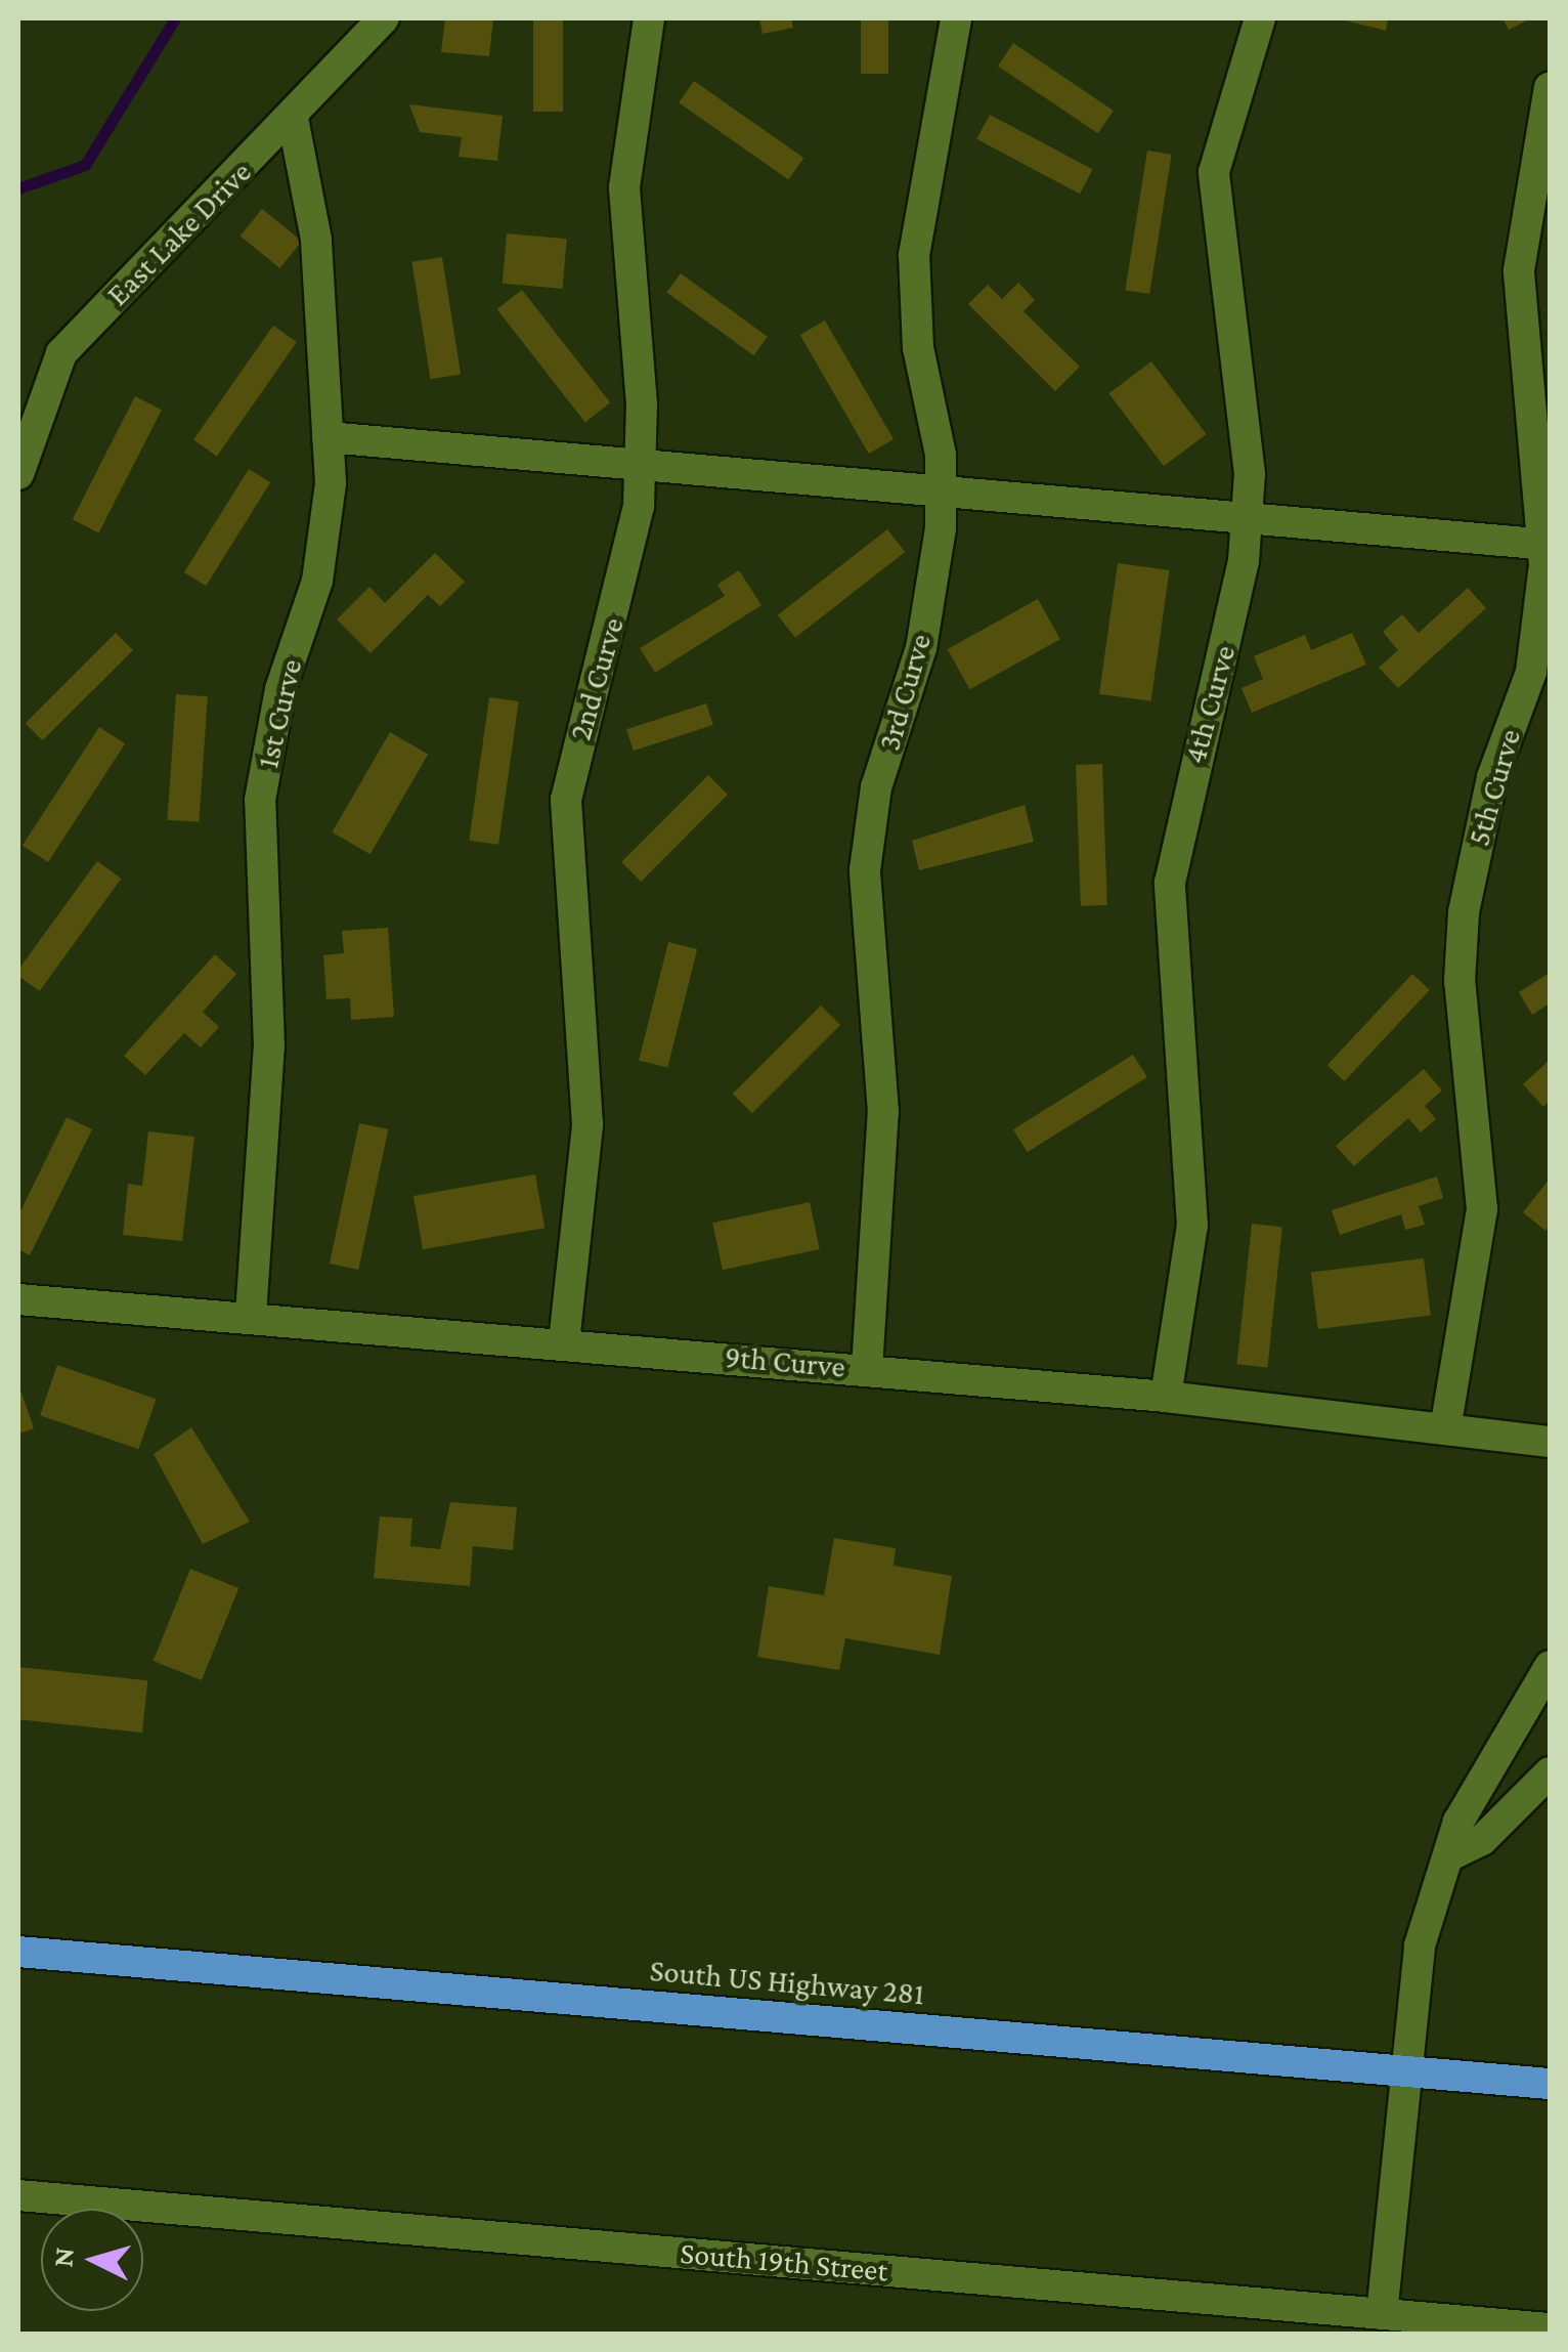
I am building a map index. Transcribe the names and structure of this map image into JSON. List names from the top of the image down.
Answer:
{
  "streets": {
    "highway": ["South US Highway 281"],
    "street": [
      "East Lake Drive",
      "2nd Curve",
      "3rd Curve",
      "4th Curve",
      "1st Curve",
      "5th Curve",
      "9th Curve",
      "South 19th Street"
    ]
  },
  "crossings": [
    ["East Lake Drive", "1st Curve"],
    ["2nd Curve", "9th Curve"],
    ["3rd Curve", "9th Curve"],
    ["4th Curve", "9th Curve"],
    ["1st Curve", "9th Curve"],
    ["5th Curve", "9th Curve"]
  ],
  "north": "left"
}
